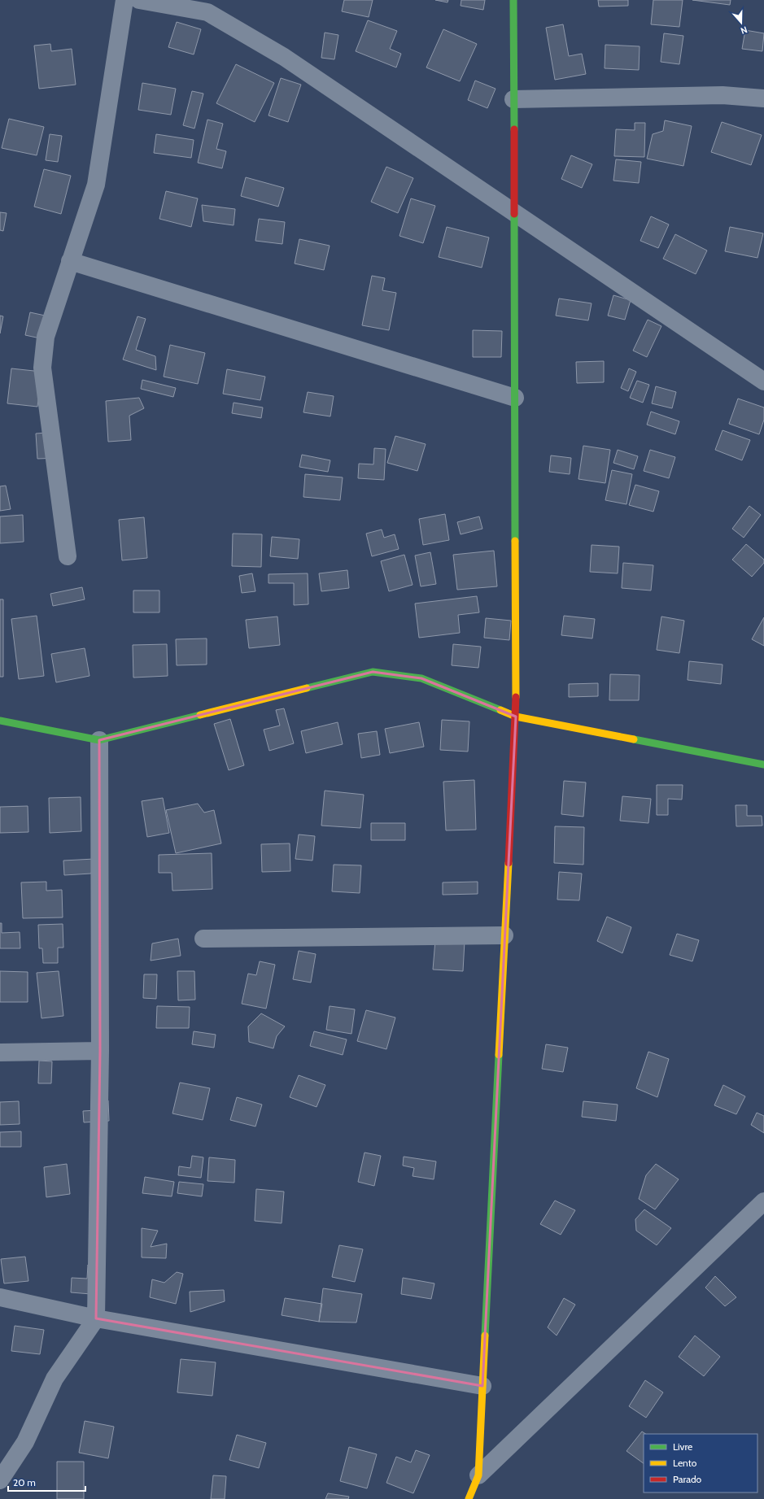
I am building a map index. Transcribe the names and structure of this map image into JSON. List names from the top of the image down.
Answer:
{
  "legend": ["Livre", "Lento", "Parado"],
  "scale_bar": "20 m",
  "north": "bottom"
}
